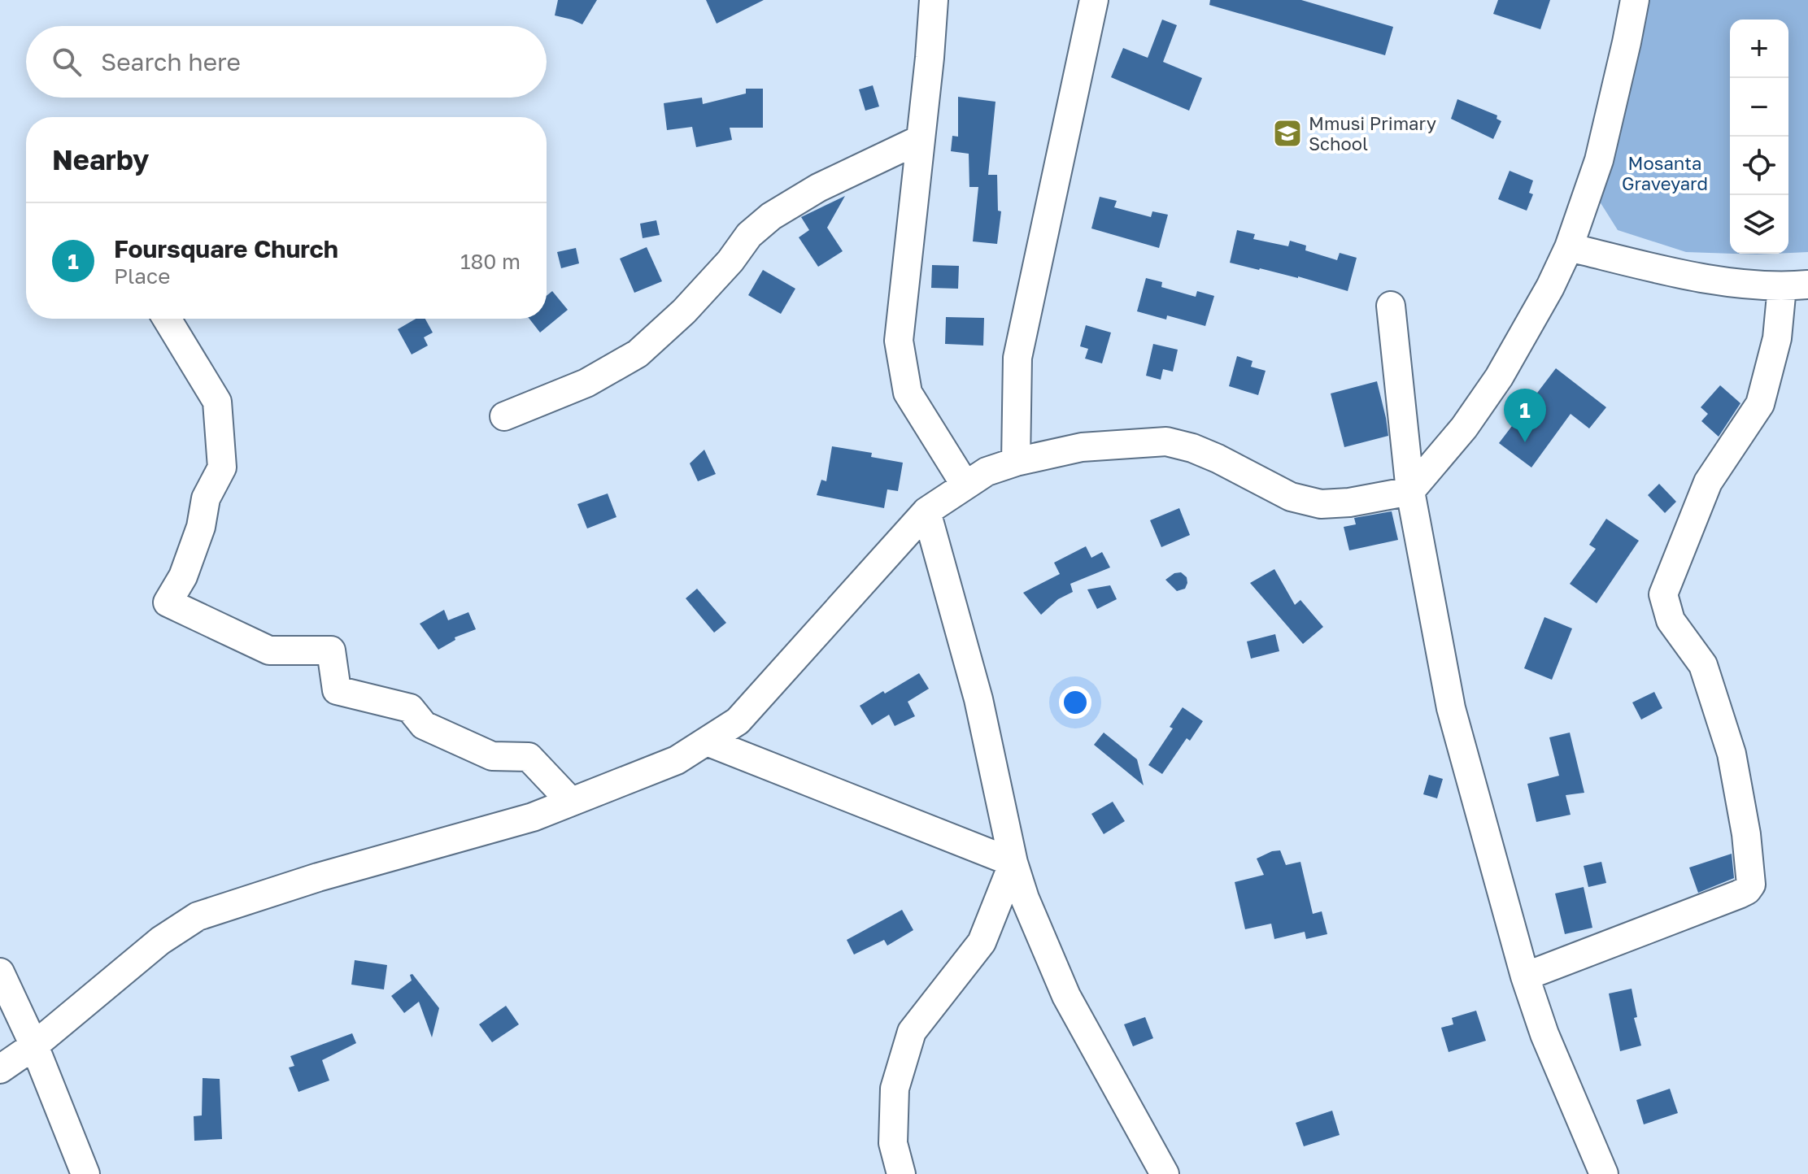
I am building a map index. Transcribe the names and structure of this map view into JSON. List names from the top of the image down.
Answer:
{
  "parks": ["Mosanta Graveyard"],
  "places": {
    "school or university": ["Mmusi Primary School"]
  },
  "page": {
    "map_buttons": ["+", "−"],
    "search": "Search here",
    "heading": "Nearby",
    "list": [
      {
        "mark": "1",
        "name": "Foursquare Church",
        "note": "Place",
        "value": "180 m"
      }
    ],
    "pins": "1"
  }
}
